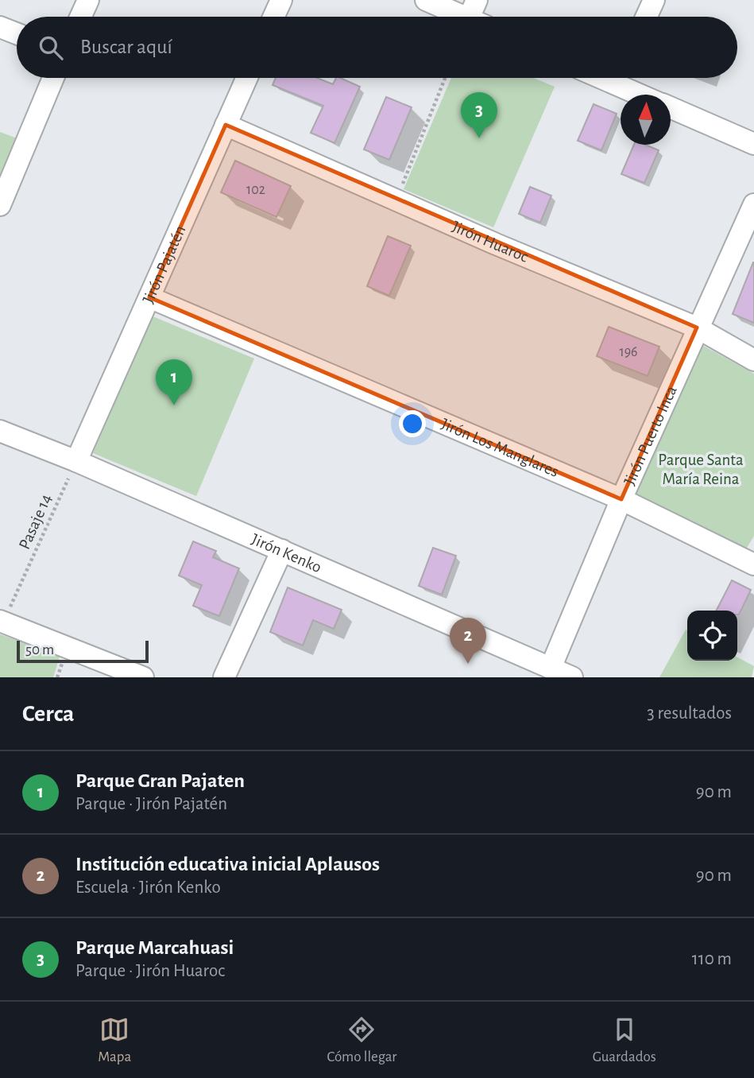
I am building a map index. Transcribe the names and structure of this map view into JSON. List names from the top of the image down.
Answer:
{
  "streets": {
    "street": [
      "Jirón Huaroc",
      "Jirón Pajatén",
      "Jirón Puerto Inca",
      "Jirón Los Manglares",
      "Jirón Kenko"
    ],
    "path": ["Pasaje 14"]
  },
  "crossings": [
    ["Jirón Huaroc", "Jirón Pajatén"],
    ["Jirón Huaroc", "Jirón Puerto Inca"],
    ["Jirón Pajatén", "Jirón Los Manglares"],
    ["Jirón Pajatén", "Pasaje 14"],
    ["Jirón Pajatén", "Jirón Kenko"],
    ["Jirón Puerto Inca", "Jirón Los Manglares"],
    ["Jirón Puerto Inca", "Jirón Kenko"],
    ["Pasaje 14", "Jirón Kenko"]
  ],
  "parks": ["Parque Santa María Reina"],
  "house_numbers": ["102", "196"],
  "scale_bar": "50 m",
  "north": "top",
  "page": {
    "search": "Buscar aquí",
    "pins": ["3", "1", "2"],
    "scale": "50 m",
    "heading": ["Cerca", "3 resultados"],
    "list": [
      {
        "mark": "1",
        "name": "Parque Gran Pajaten",
        "note": "Parque · Jirón Pajatén",
        "value": "90 m"
      },
      {
        "mark": "2",
        "name": "Institución educativa inicial Aplausos",
        "note": "Escuela · Jirón Kenko",
        "value": "90 m"
      },
      {
        "mark": "3",
        "name": "Parque Marcahuasi",
        "note": "Parque · Jirón Huaroc",
        "value": "110 m"
      }
    ],
    "nav": ["Mapa", "Cómo llegar", "Guardados"]
  }
}
